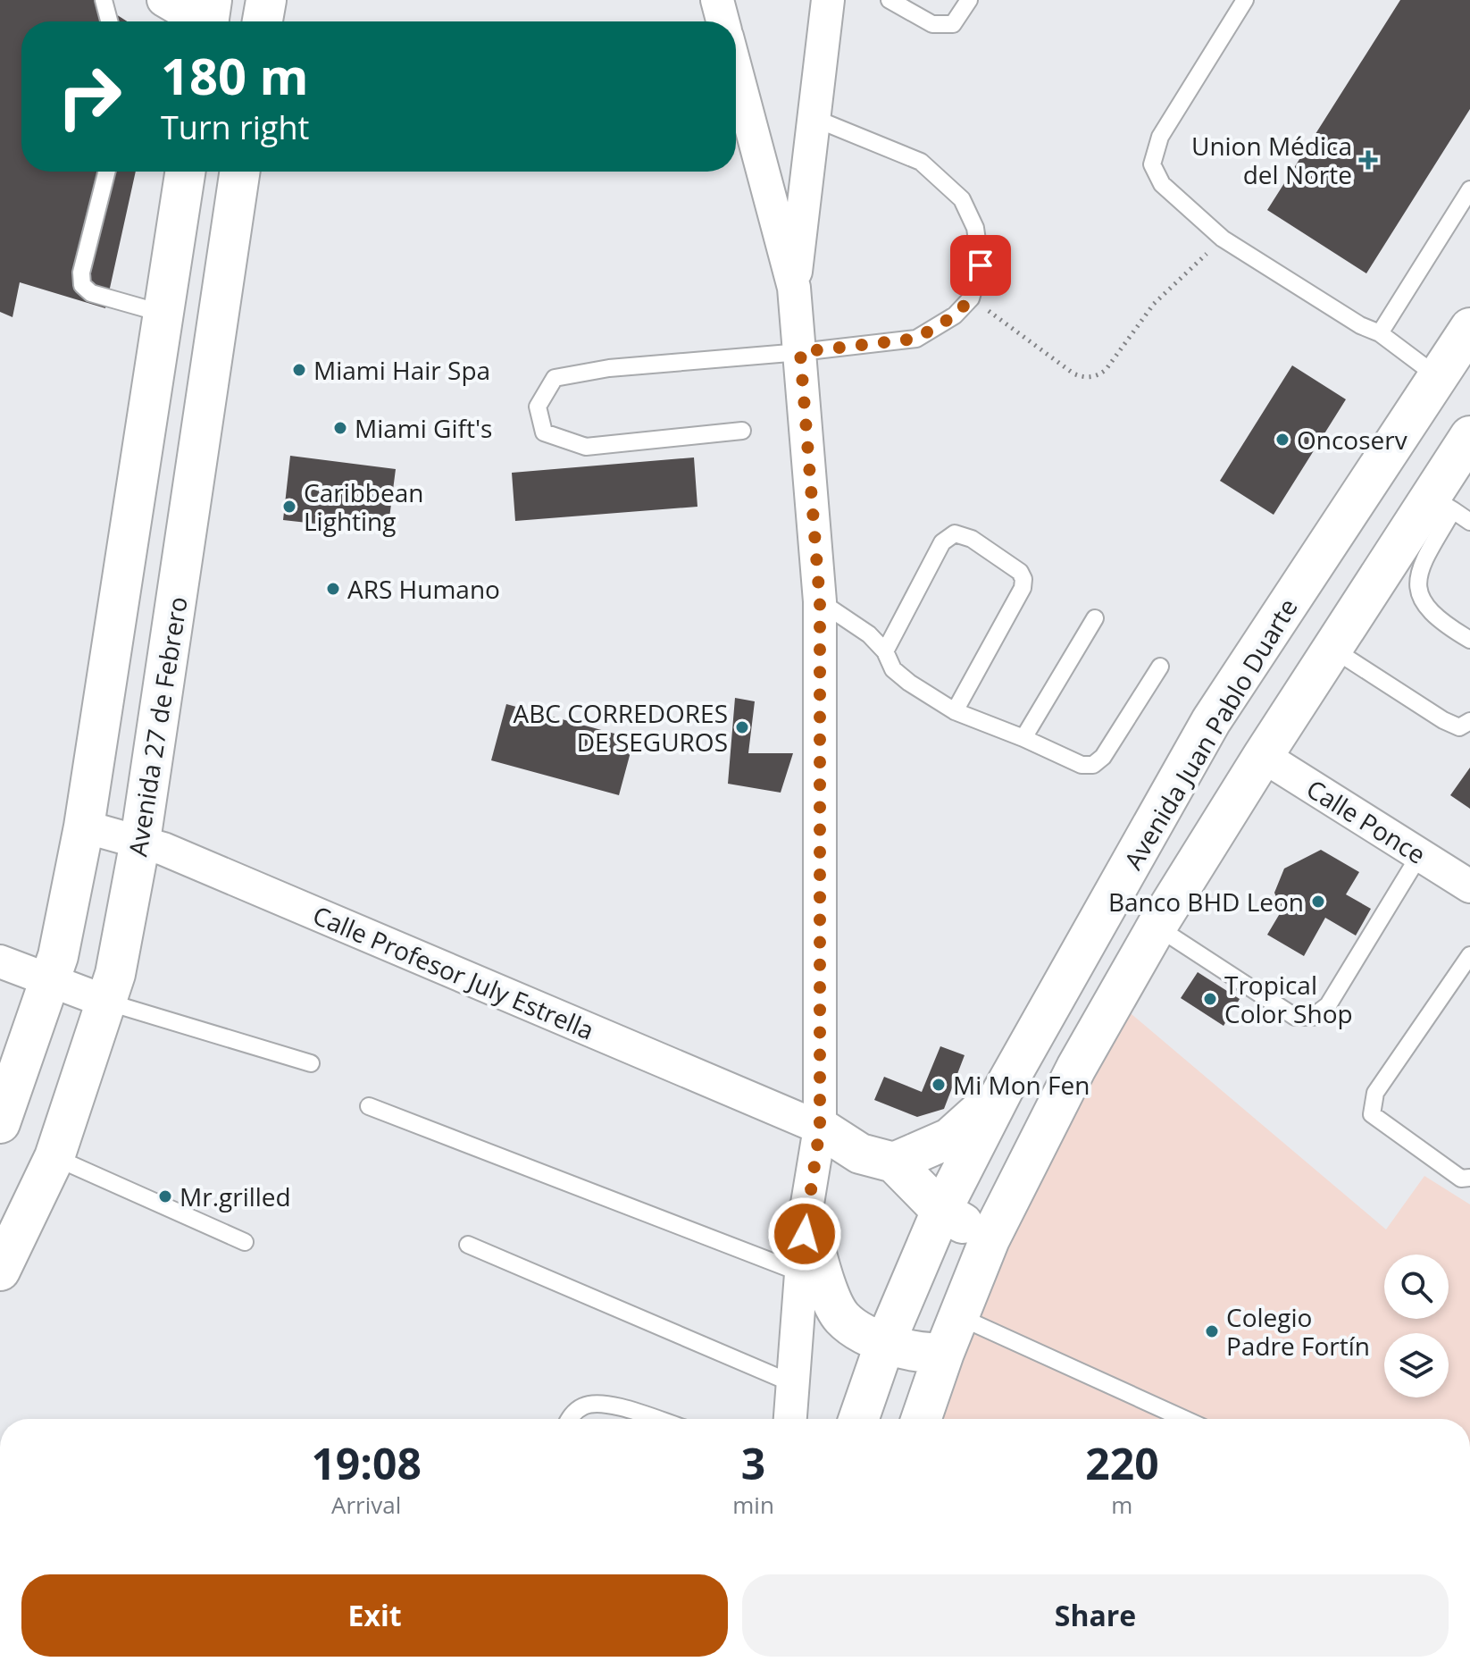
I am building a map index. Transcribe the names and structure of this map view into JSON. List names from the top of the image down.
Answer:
{
  "streets": {
    "main road": ["Avenida 27 de Febrero", "Avenida Juan Pablo Duarte"],
    "street": ["Calle Ponce", "Calle Profesor July Estrella"]
  },
  "crossings": [
    ["Avenida 27 de Febrero", "Calle Profesor July Estrella"]
  ],
  "places": {
    "health": ["Union Médica del Norte"],
    "other": [
      "Miami Hair Spa",
      "Miami Gift's",
      "Oncoserv",
      "Caribbean Lighting",
      "ARS Humano",
      "ABC CORREDORES DE SEGUROS",
      "Banco BHD Leon",
      "Tropical Color Shop",
      "Mi Mon Fen",
      "Mr.grilled",
      "Colegio Padre Fortín"
    ]
  },
  "page": {
    "turn": ["180 m", "Turn right"],
    "eta": [
      "19:08",
      "Arrival",
      "3",
      "min",
      "220",
      "m"
    ],
    "buttons": ["Exit", "Share"]
  }
}
